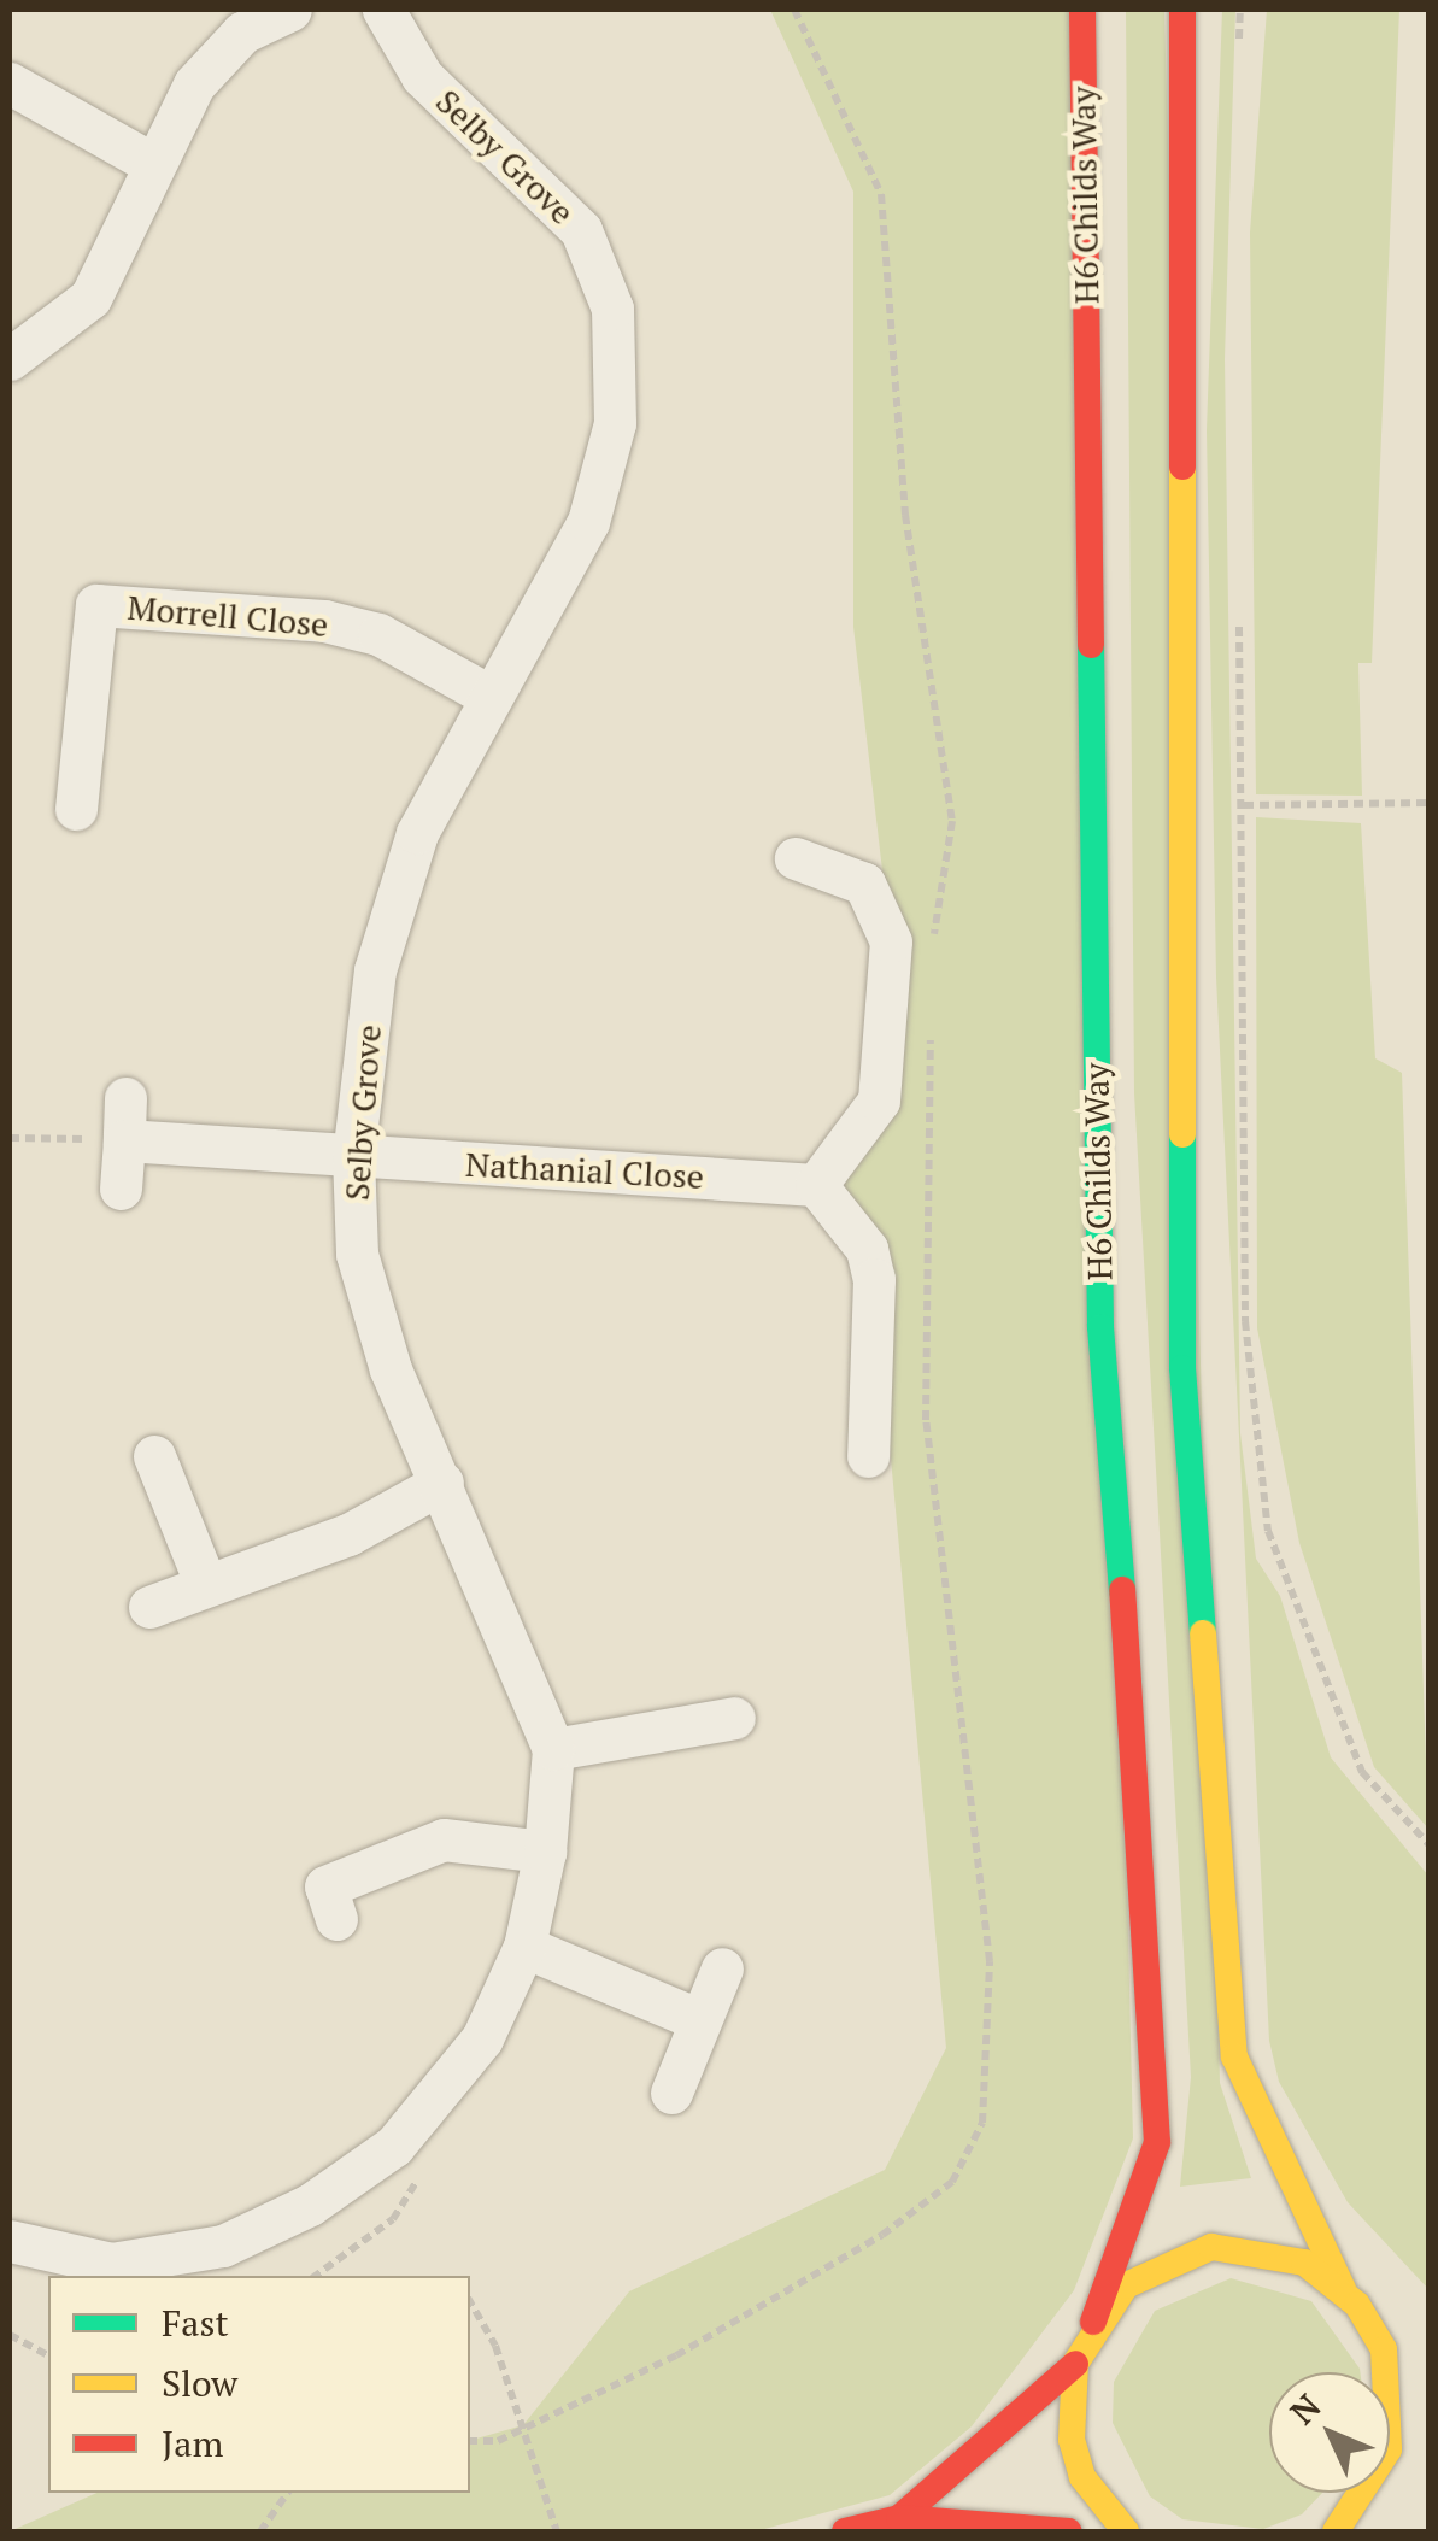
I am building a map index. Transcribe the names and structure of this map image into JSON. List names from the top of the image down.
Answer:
{
  "streets": {
    "street": [
      "Selby Grove",
      "H6 Childs Way",
      "Morrell Close",
      "Nathanial Close"
    ]
  },
  "crossings": [
    ["Selby Grove", "Morrell Close"],
    ["Selby Grove", "Nathanial Close"]
  ],
  "legend": ["Fast", "Slow", "Jam"],
  "north": "top left"
}
